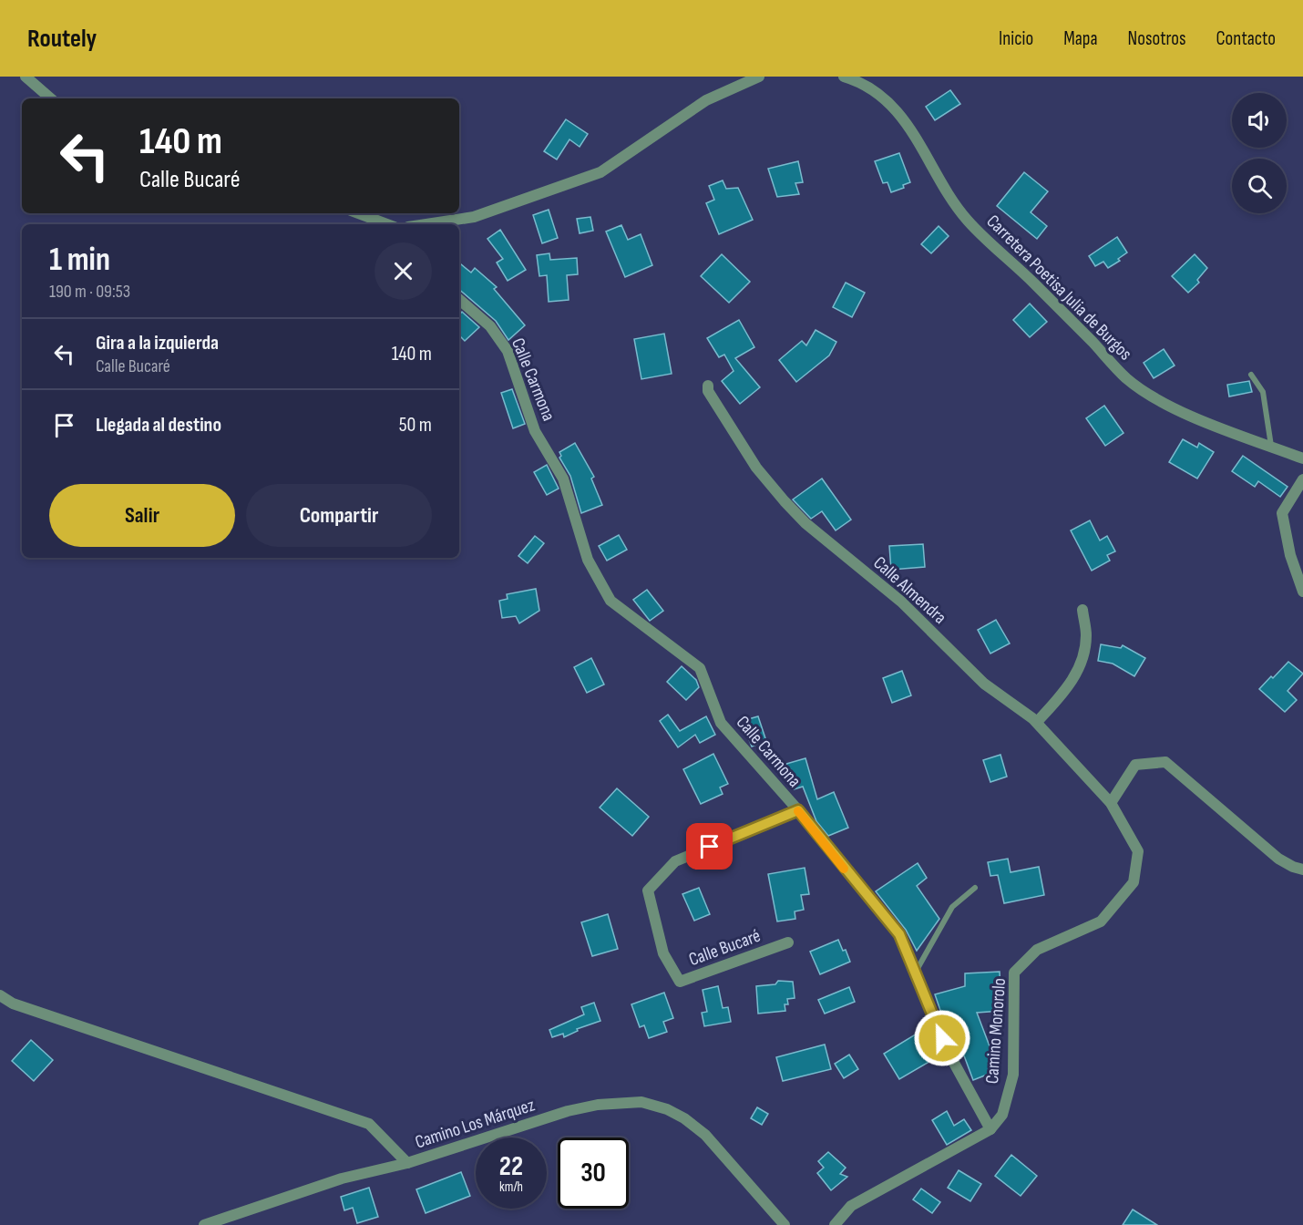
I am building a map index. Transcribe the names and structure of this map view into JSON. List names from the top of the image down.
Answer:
{
  "streets": {
    "street": [
      "Carretera Poetisa Julia de Burgos",
      "Calle Carmona",
      "Calle Almendra",
      "Calle Bucaré",
      "Camino Monorolo",
      "Camino Los Márquez"
    ]
  },
  "crossings": [
    ["Calle Carmona", "Calle Bucaré"],
    ["Calle Carmona", "Camino Monorolo"],
    ["Calle Almendra", "Camino Monorolo"]
  ],
  "page": {
    "header": "Routely",
    "nav": [
      "Inicio",
      "Mapa",
      "Nosotros",
      "Contacto"
    ],
    "turn": ["140 m", "Calle Bucaré"],
    "heading": ["1 min", "190 m · 09:53"],
    "list": [
      {
        "name": "Gira a la izquierda",
        "note": "Calle Bucaré",
        "value": "140 m"
      },
      {
        "name": "Llegada al destino",
        "value": "50 m"
      }
    ],
    "buttons": ["Salir", "Compartir"],
    "speed": "22 km/h",
    "limit": "30"
  }
}
